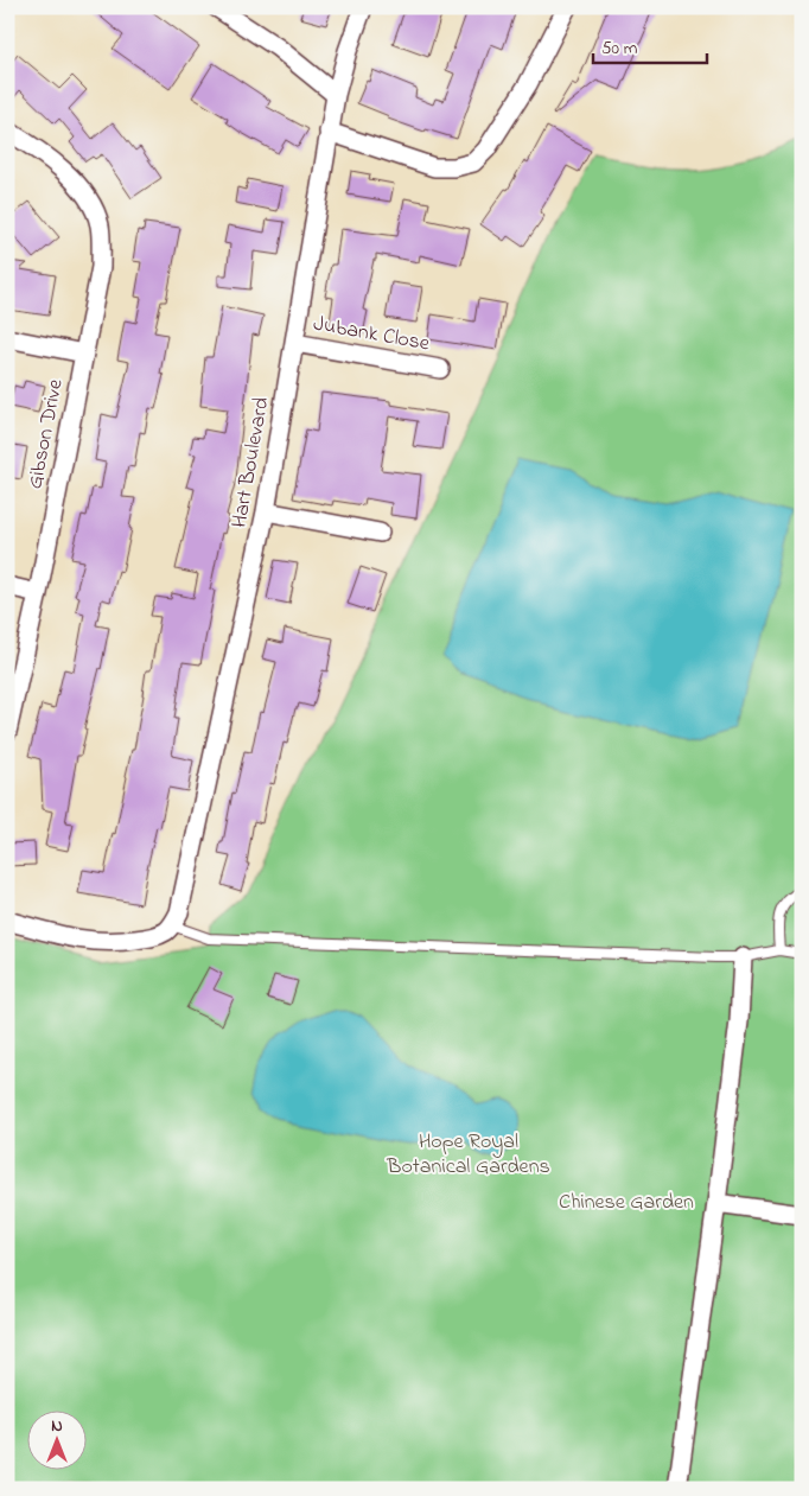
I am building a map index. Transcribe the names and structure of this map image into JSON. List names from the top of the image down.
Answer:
{
  "streets": {
    "street": ["Jubank Close", "Gibson Drive", "Hart Boulevard"]
  },
  "crossings": [
    ["Jubank Close", "Hart Boulevard"]
  ],
  "parks": ["Hope Royal Botanical Gardens", "Chinese Garden"],
  "scale_bar": "50 m",
  "north": "top"
}
